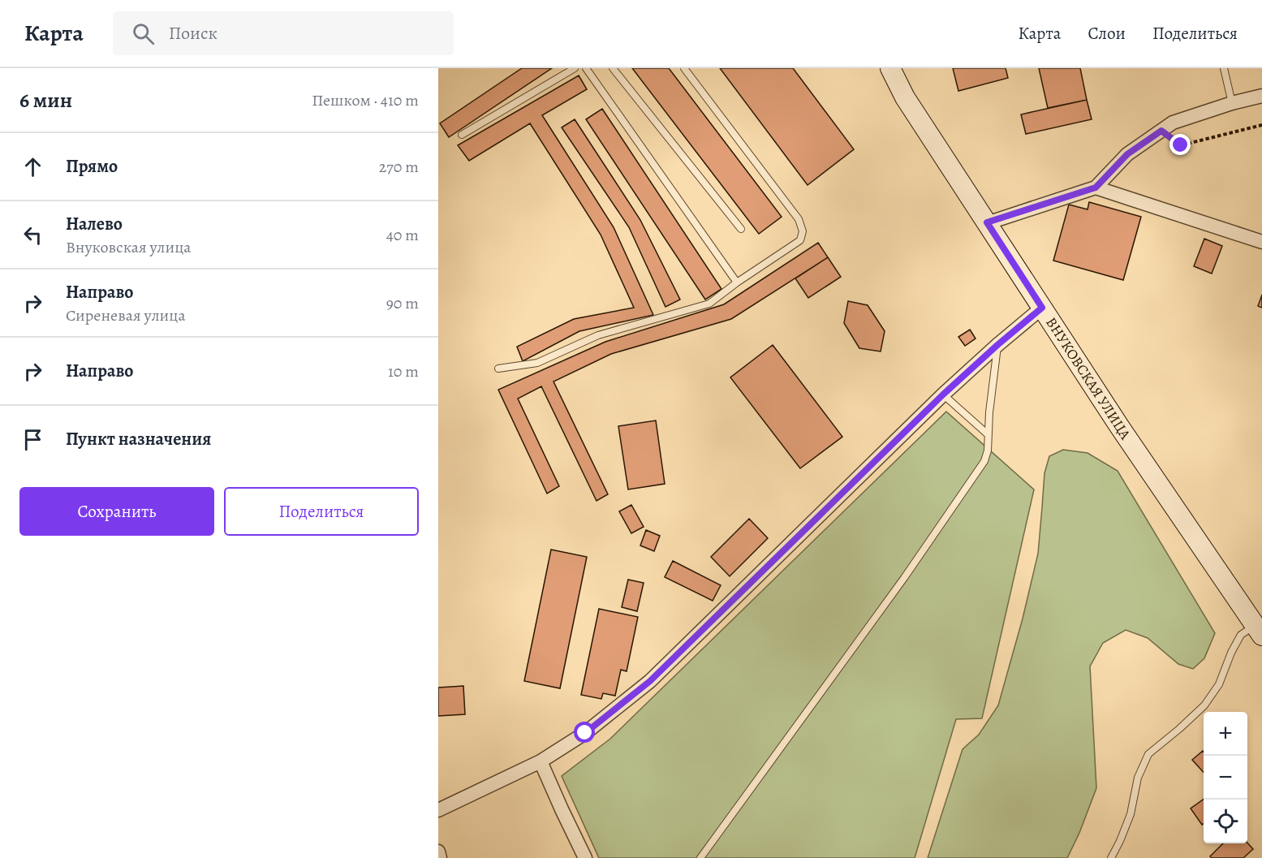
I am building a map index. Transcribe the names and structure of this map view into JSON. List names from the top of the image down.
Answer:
{
  "streets": {
    "main road": ["ВНУКОВСКАЯ УЛИЦА"]
  },
  "page": {
    "header": "Карта",
    "search": "Поиск",
    "nav": ["Карта", "Слои", "Поделиться"],
    "heading": ["6 мин", "Пешком · 410 m"],
    "list": [
      ["Прямо", "270 m"],
      ["Налево", "Внуковская улица", "40 m"],
      ["Направо", "Сиреневая улица", "90 m"],
      ["Направо", "10 m"],
      "Пункт назначения"
    ],
    "buttons": ["Сохранить", "Поделиться"],
    "map_buttons": ["+", "−"]
  }
}
